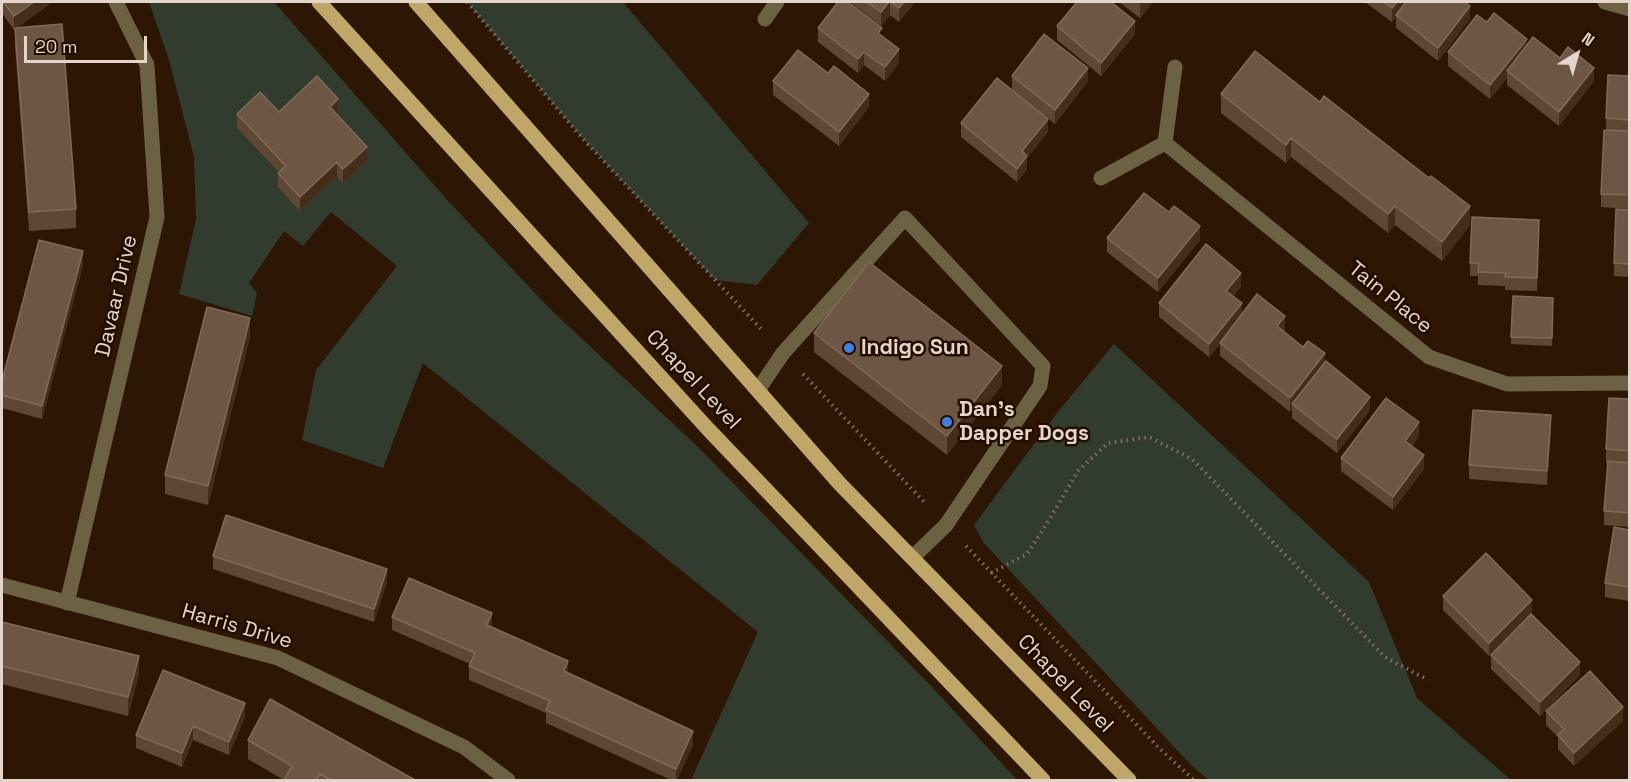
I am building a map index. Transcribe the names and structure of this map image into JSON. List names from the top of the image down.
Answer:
{
  "streets": {
    "main road": ["Chapel Level"],
    "street": ["Davaar Drive", "Tain Place", "Harris Drive"]
  },
  "crossings": [
    ["Davaar Drive", "Harris Drive"]
  ],
  "places": ["Indigo Sun", "Dan's Dapper Dogs"],
  "scale_bar": "20 m",
  "north": "top right"
}
